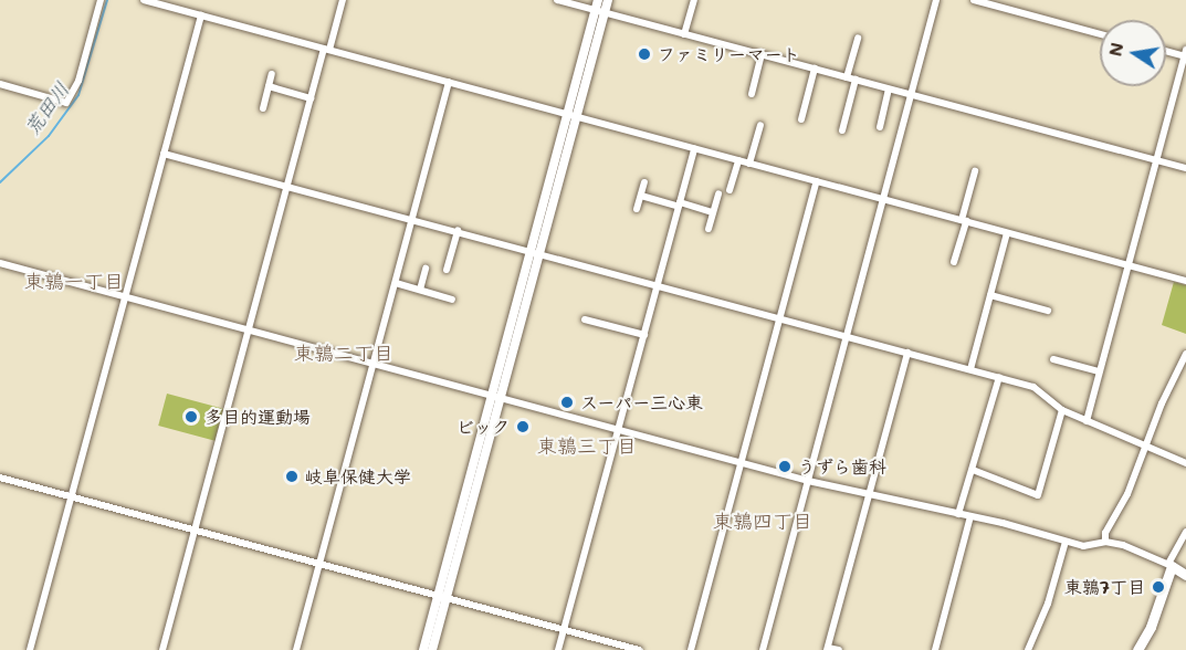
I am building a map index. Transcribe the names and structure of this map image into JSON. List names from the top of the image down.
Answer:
{
  "districts": [
    "東鶉一丁目",
    "東鶉二丁目",
    "東鶉三丁目",
    "東鶉四丁目"
  ],
  "water": ["荒田川"],
  "places": [
    "ファミリーマート",
    "スーパー三心東",
    "多目的運動場",
    "ビック",
    "うずら歯科",
    "岐阜保健大学",
    "東鶉7丁目"
  ],
  "north": "left"
}
